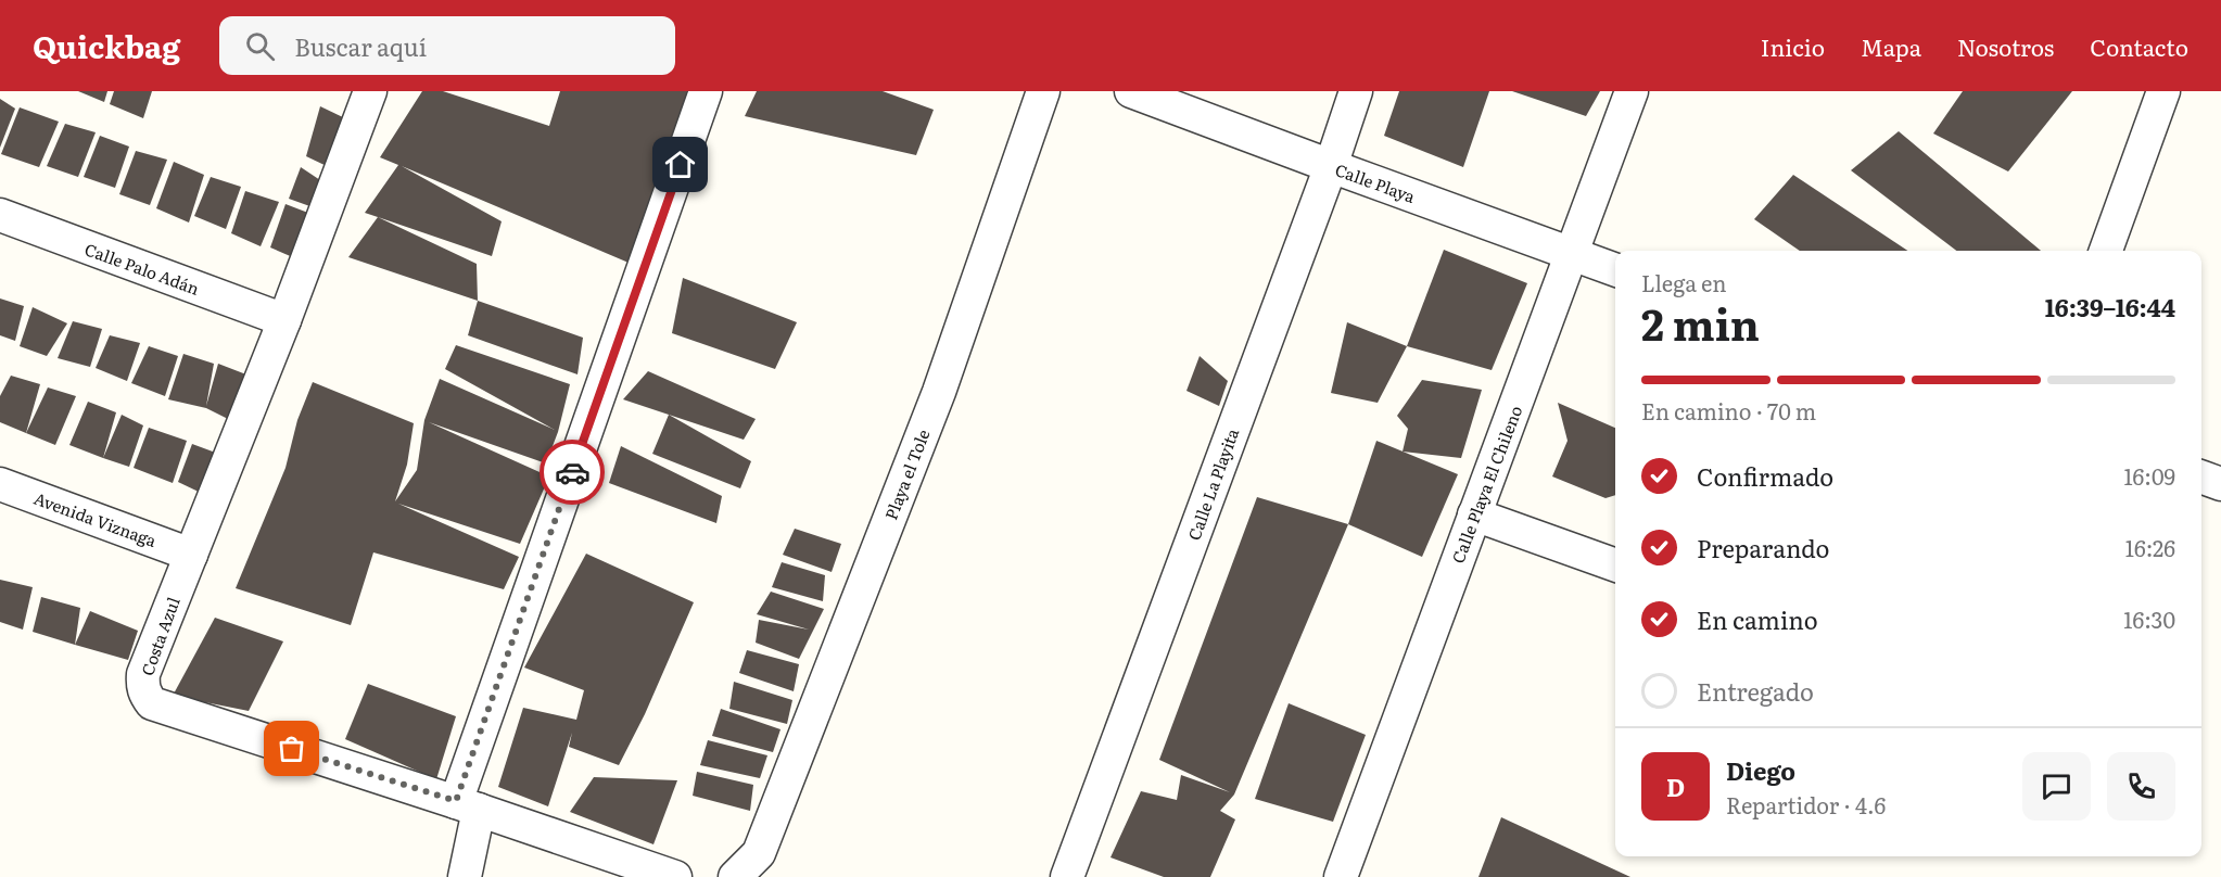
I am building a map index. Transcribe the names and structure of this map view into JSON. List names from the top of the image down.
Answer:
{
  "streets": {
    "street": [
      "Calle Playa",
      "Calle Palo Adán",
      "Playa el Tole",
      "Calle La Playita",
      "Calle Playa El Chileno",
      "Avenida Viznaga",
      "Costa Azul"
    ]
  },
  "crossings": [
    ["Calle Playa", "Calle La Playita"],
    ["Calle Playa", "Calle Playa El Chileno"],
    ["Calle Palo Adán", "Costa Azul"],
    ["Avenida Viznaga", "Costa Azul"]
  ],
  "page": {
    "header": "Quickbag",
    "search": "Buscar aquí",
    "nav": [
      "Inicio",
      "Mapa",
      "Nosotros",
      "Contacto"
    ],
    "heading": ["2 min", "Llega en", "16:39–16:44"],
    "panel": ["Diego", "Repartidor · 4.6"],
    "bar": "En camino · 70 m",
    "list": [
      ["Confirmado", "16:09"],
      ["Preparando", "16:26"],
      ["En camino", "16:30"],
      "Entregado"
    ],
    "round": "D"
  }
}
